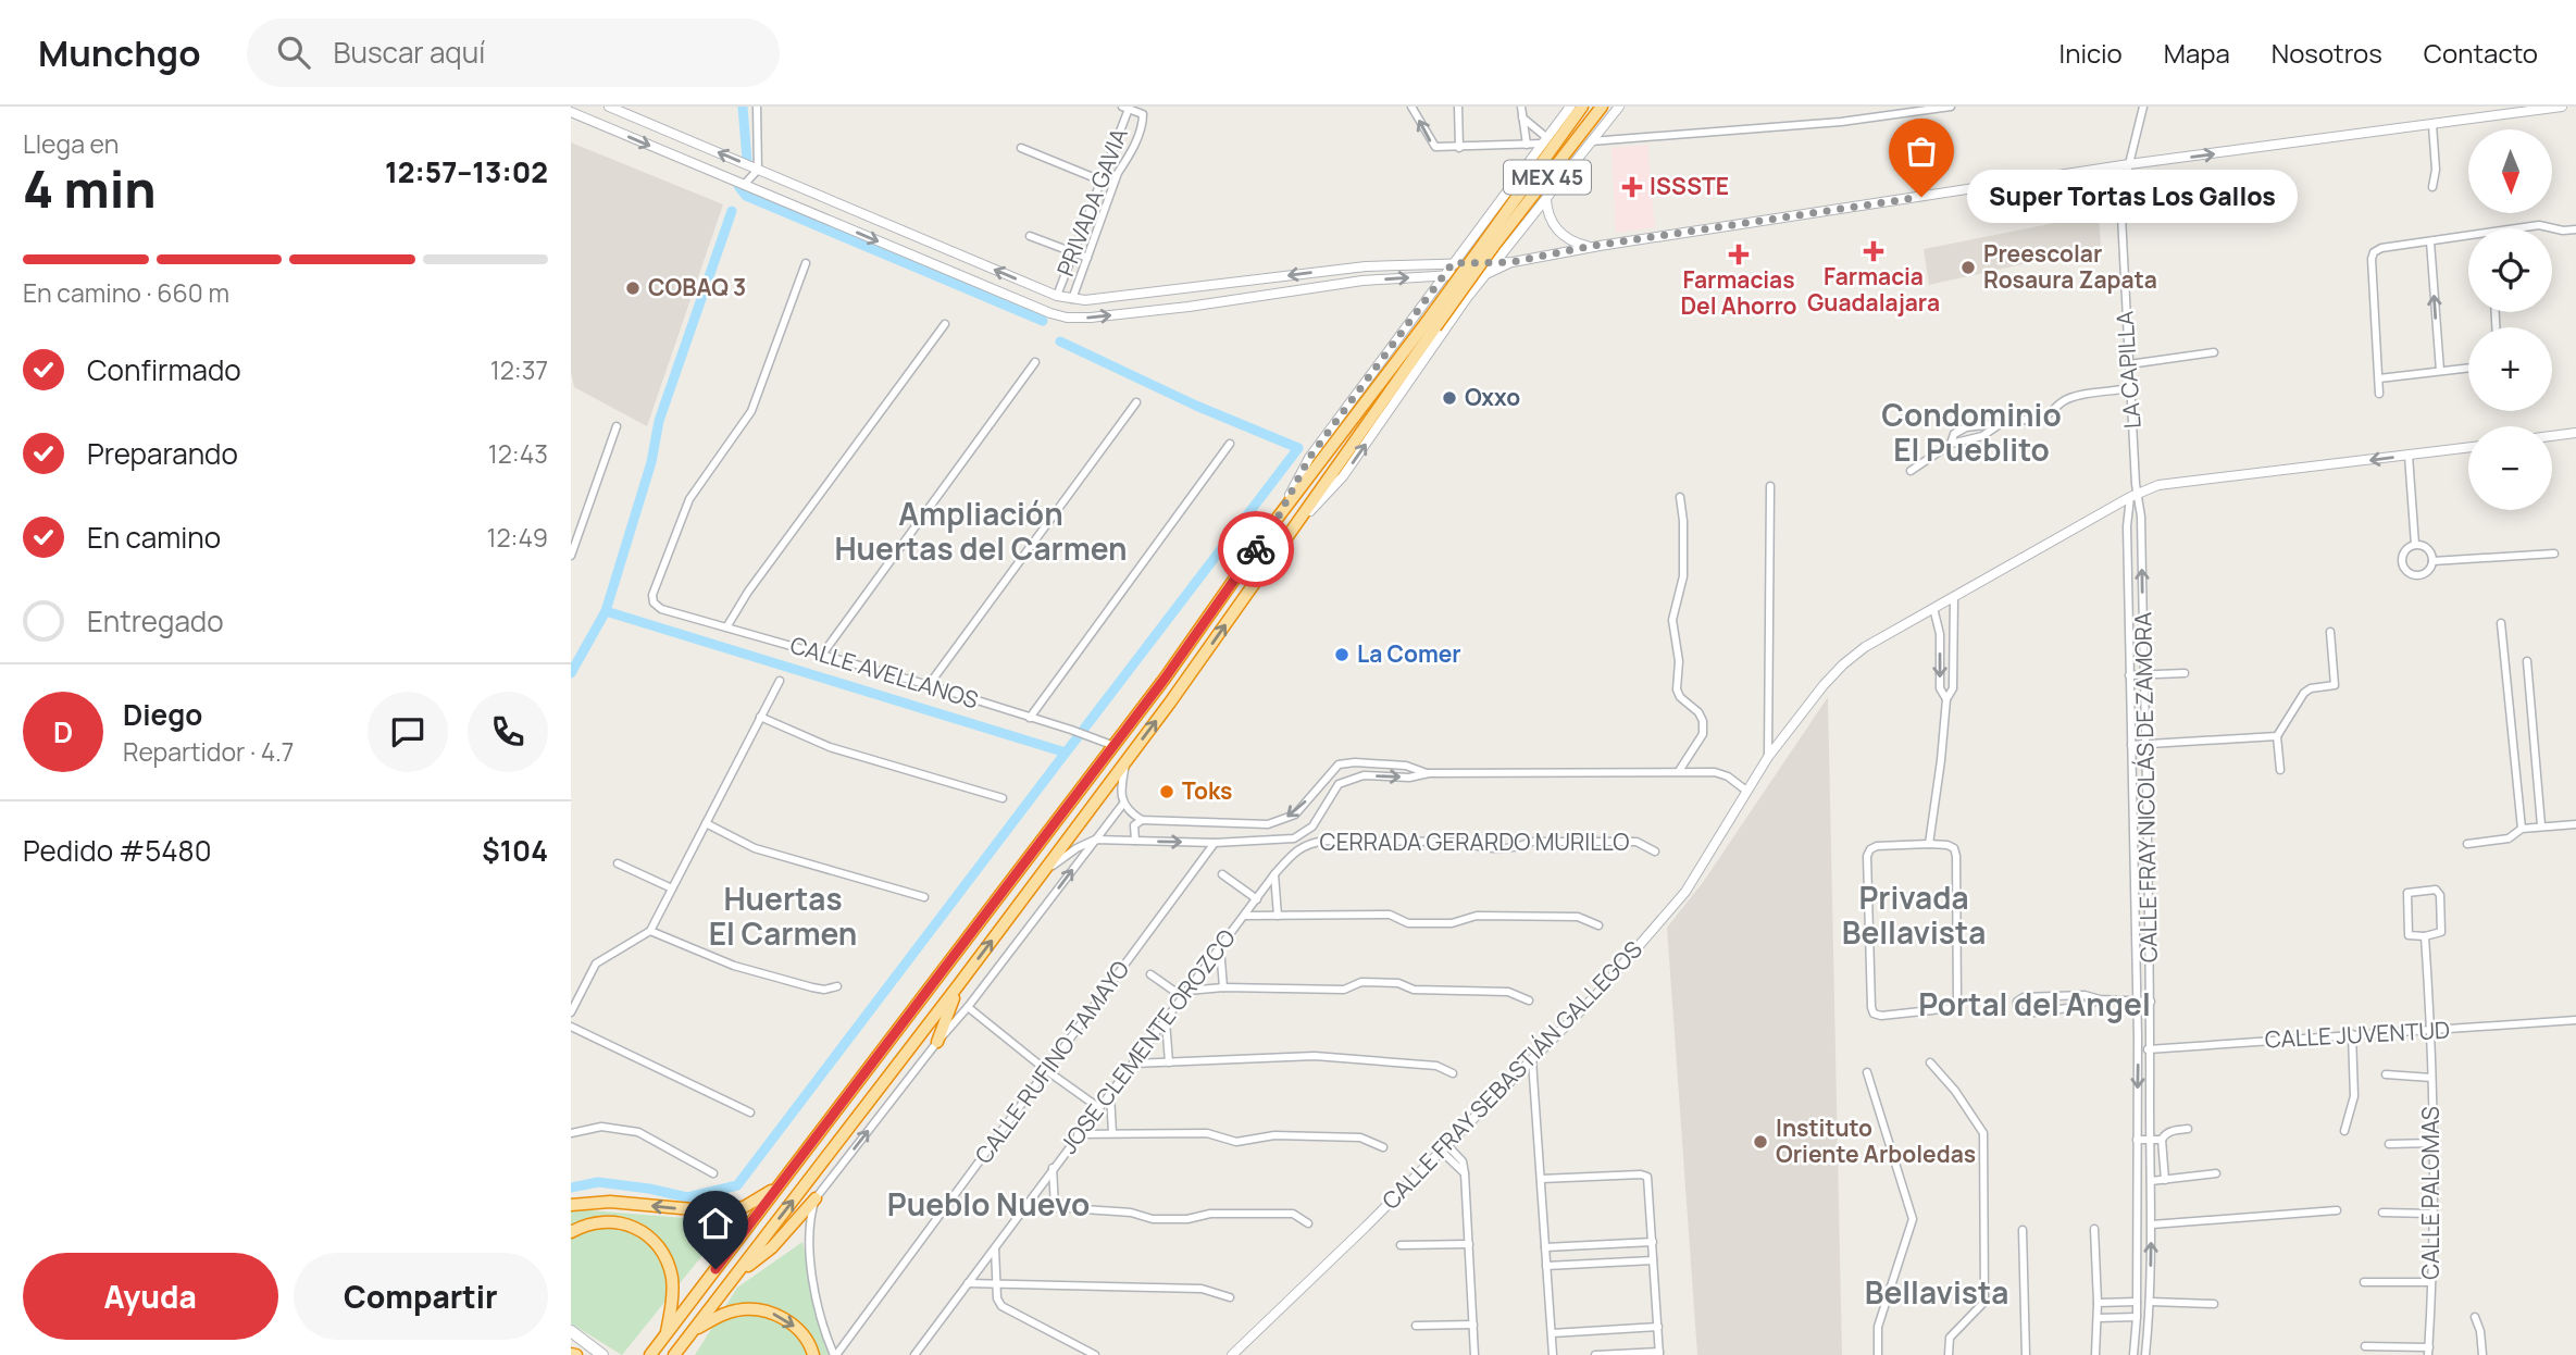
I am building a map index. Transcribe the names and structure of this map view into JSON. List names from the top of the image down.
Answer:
{
  "streets": {
    "highway": ["MEX 45"],
    "street": [
      "PRIVADA GAVIA",
      "LA CAPILLA",
      "CALLE AVELLANOS",
      "CALLE FRAY NICOLÁS DE ZAMORA",
      "CERRADA GERARDO MURILLO",
      "CALLE JUVENTUD",
      "JOSE CLEMENTE OROZCO",
      "CALLE RUFINO TAMAYO",
      "CALLE FRAY SEBASTIÁN GALLEGOS",
      "CALLE PALOMAS"
    ]
  },
  "crossings": [
    ["MEX 45", "CALLE AVELLANOS"],
    ["LA CAPILLA", "CALLE FRAY NICOLÁS DE ZAMORA"],
    ["LA CAPILLA", "CALLE FRAY SEBASTIÁN GALLEGOS"],
    ["CALLE FRAY NICOLÁS DE ZAMORA", "CALLE JUVENTUD"],
    ["CALLE FRAY NICOLÁS DE ZAMORA", "CALLE FRAY SEBASTIÁN GALLEGOS"],
    ["CERRADA GERARDO MURILLO", "JOSE CLEMENTE OROZCO"],
    ["CALLE JUVENTUD", "CALLE PALOMAS"]
  ],
  "districts": [
    "Condominio El Pueblito",
    "Ampliación Huertas del Carmen",
    "Privada Bellavista",
    "Huertas El Carmen",
    "Portal del Angel",
    "Pueblo Nuevo",
    "Bellavista"
  ],
  "places": {
    "health": ["ISSSTE", "Farmacia Guadalajara", "Farmacias Del Ahorro"],
    "other": [
      "Super Tortas Los Gallos",
      "Preescolar Rosaura Zapata",
      "COBAQ 3",
      "Oxxo",
      "La Comer",
      "Toks",
      "Instituto Oriente Arboledas"
    ]
  },
  "north": "bottom",
  "page": {
    "header": "Munchgo",
    "search": "Buscar aquí",
    "nav": [
      "Inicio",
      "Mapa",
      "Nosotros",
      "Contacto"
    ],
    "heading": ["4 min", "Llega en", "12:57–13:02"],
    "panel": [
      "Diego",
      "Repartidor · 4.7",
      "Pedido #5480",
      "$104"
    ],
    "map_buttons": ["+", "−"],
    "bubble": "Super Tortas Los Gallos",
    "bar": "En camino · 660 m",
    "list": [
      ["Confirmado", "12:37"],
      ["Preparando", "12:43"],
      ["En camino", "12:49"],
      "Entregado"
    ],
    "round": "D",
    "buttons": ["Ayuda", "Compartir"]
  }
}
